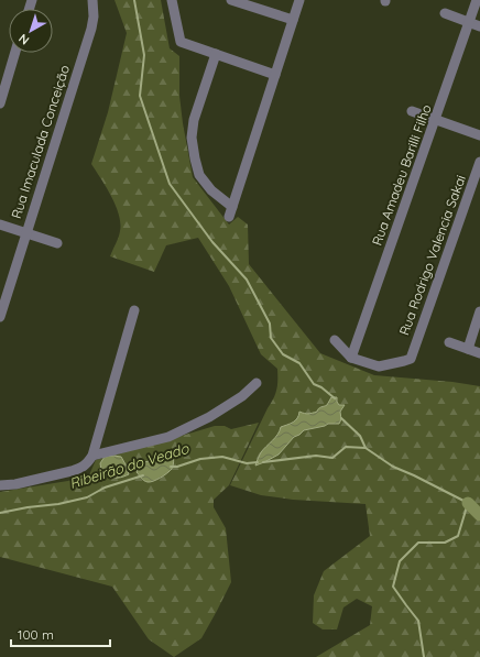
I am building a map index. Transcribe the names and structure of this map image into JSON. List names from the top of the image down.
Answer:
{
  "streets": {
    "street": ["Rua Imaculada Conceição", "Rua Amadeu Barilli Filho", "Rua Rodrigo Valencia Sakai"]
  },
  "crossings": [
    ["Rua Amadeu Barilli Filho", "Rua Rodrigo Valencia Sakai"]
  ],
  "water": ["Ribeirão do Veado"],
  "scale_bar": "100 m",
  "north": "bottom left"
}
